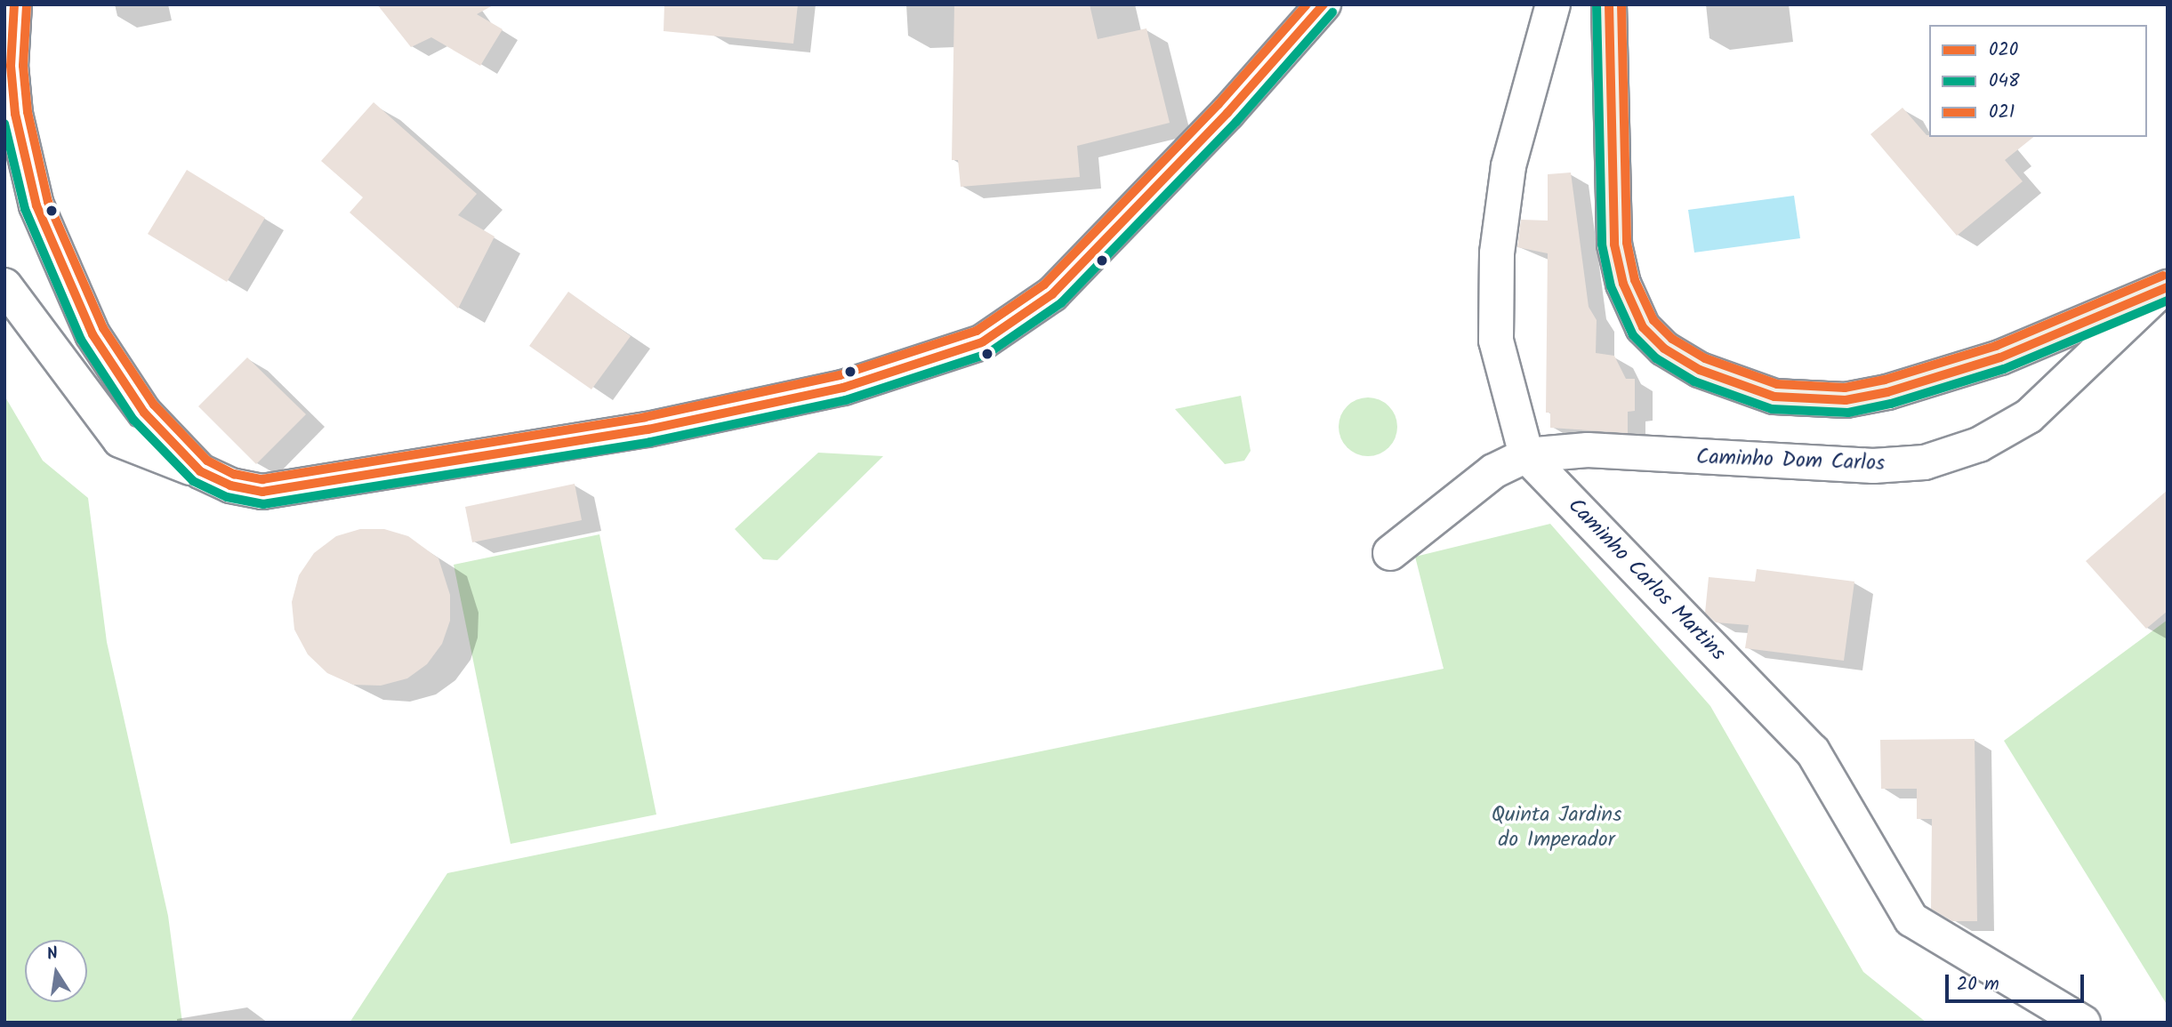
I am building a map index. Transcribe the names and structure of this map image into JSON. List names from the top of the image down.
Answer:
{
  "streets": {
    "street": ["Caminho Dom Carlos", "Caminho Carlos Martins"]
  },
  "crossings": [
    ["Caminho Dom Carlos", "Caminho Carlos Martins"]
  ],
  "parks": ["Quinta Jardins do Imperador"],
  "lines": ["transit line 020", "transit line 048", "transit line 021"],
  "legend": ["020", "048", "021"],
  "scale_bar": "20 m",
  "north": "top"
}
